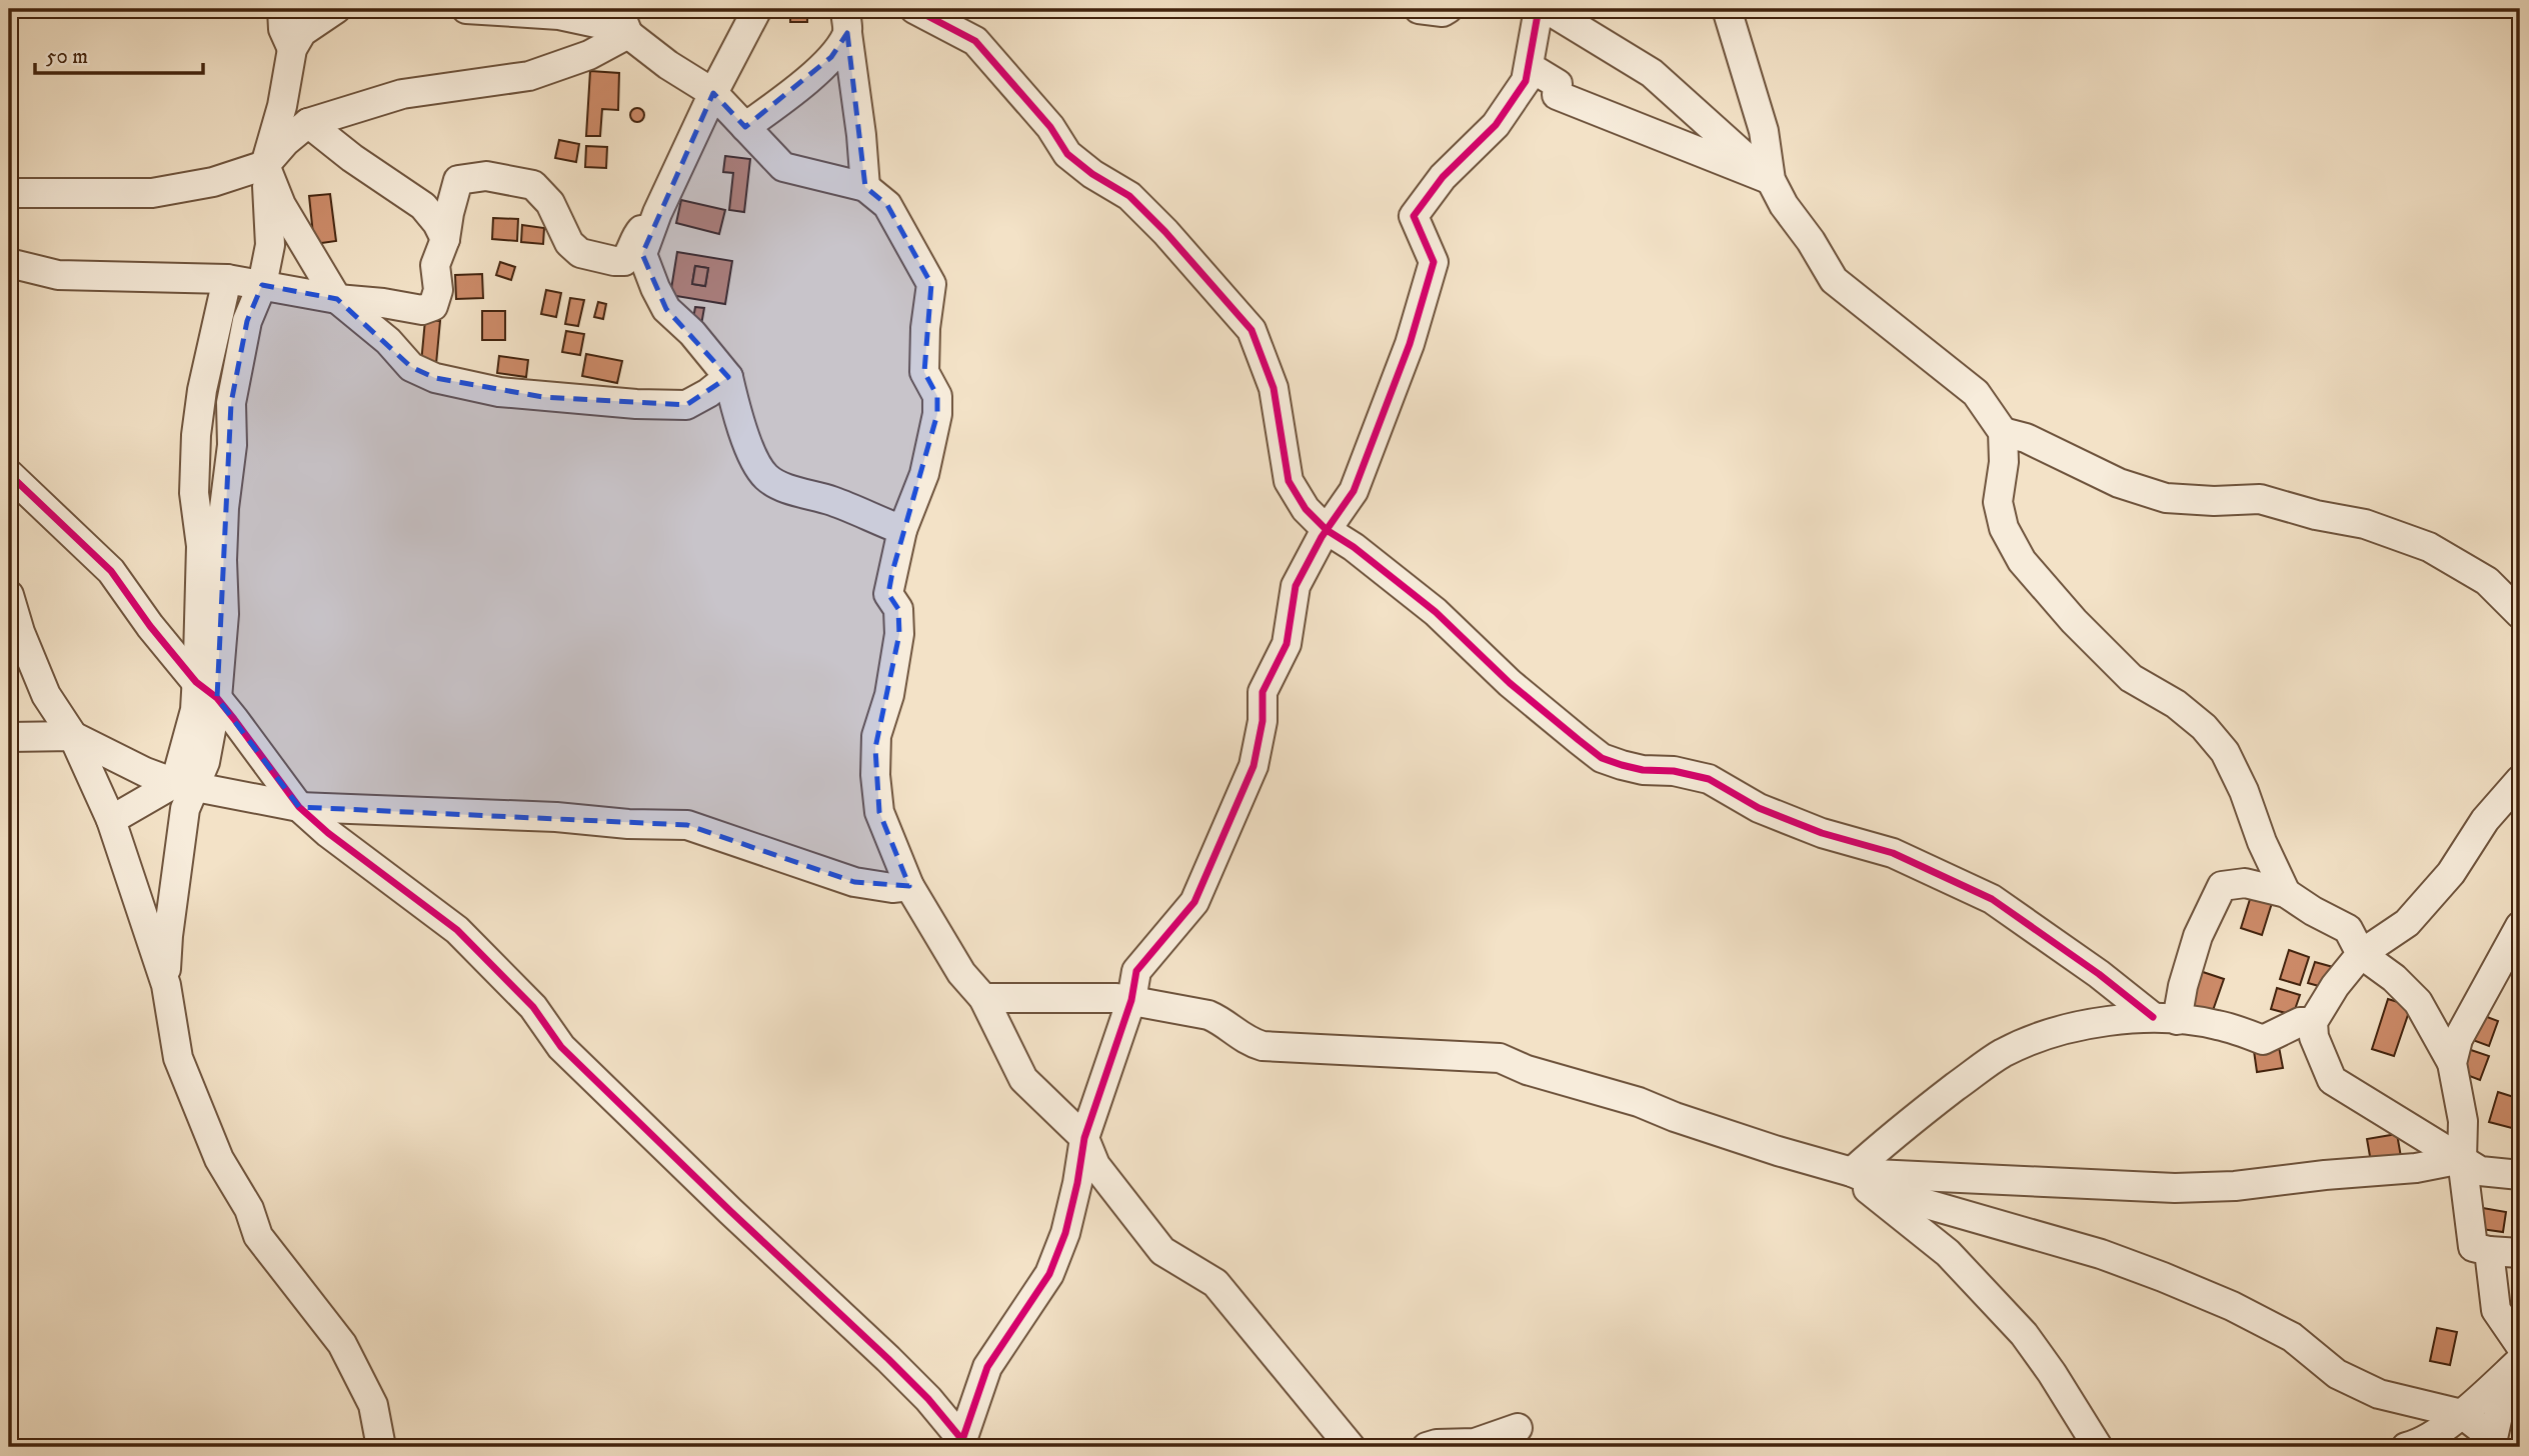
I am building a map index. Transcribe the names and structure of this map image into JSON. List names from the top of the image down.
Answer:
{
  "scale_bar": "50 m"
}
